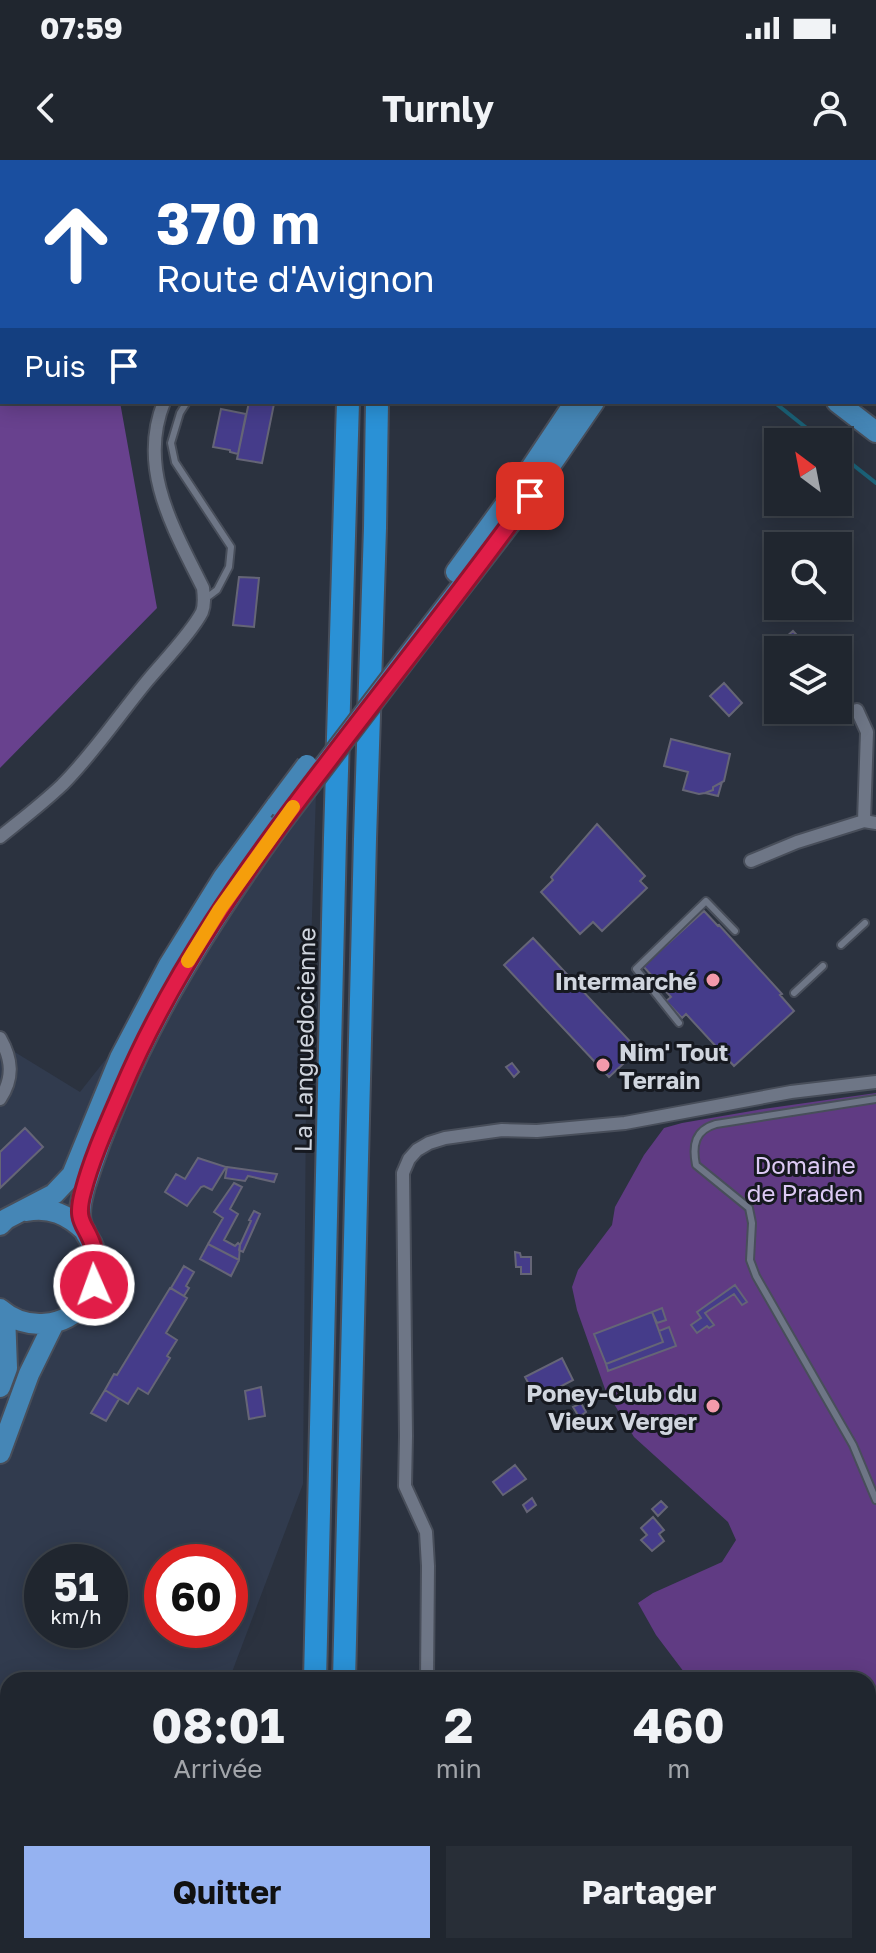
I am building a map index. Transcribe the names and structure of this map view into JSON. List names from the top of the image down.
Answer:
{
  "streets": {
    "highway": ["La Languedocienne"]
  },
  "parks": ["Domaine de Praden"],
  "places": ["Intermarché", "Nim' Tout Terrain", "Poney-Club du Vieux Verger"],
  "north": "top left",
  "page": {
    "status": "07:59",
    "header": "Turnly",
    "turn": ["370 m", "Route d'Avignon"],
    "then": "Puis",
    "speed": "51 km/h",
    "limit": "60",
    "eta": [
      "08:01",
      "Arrivée",
      "2",
      "min",
      "460",
      "m"
    ],
    "buttons": ["Quitter", "Partager"]
  }
}
